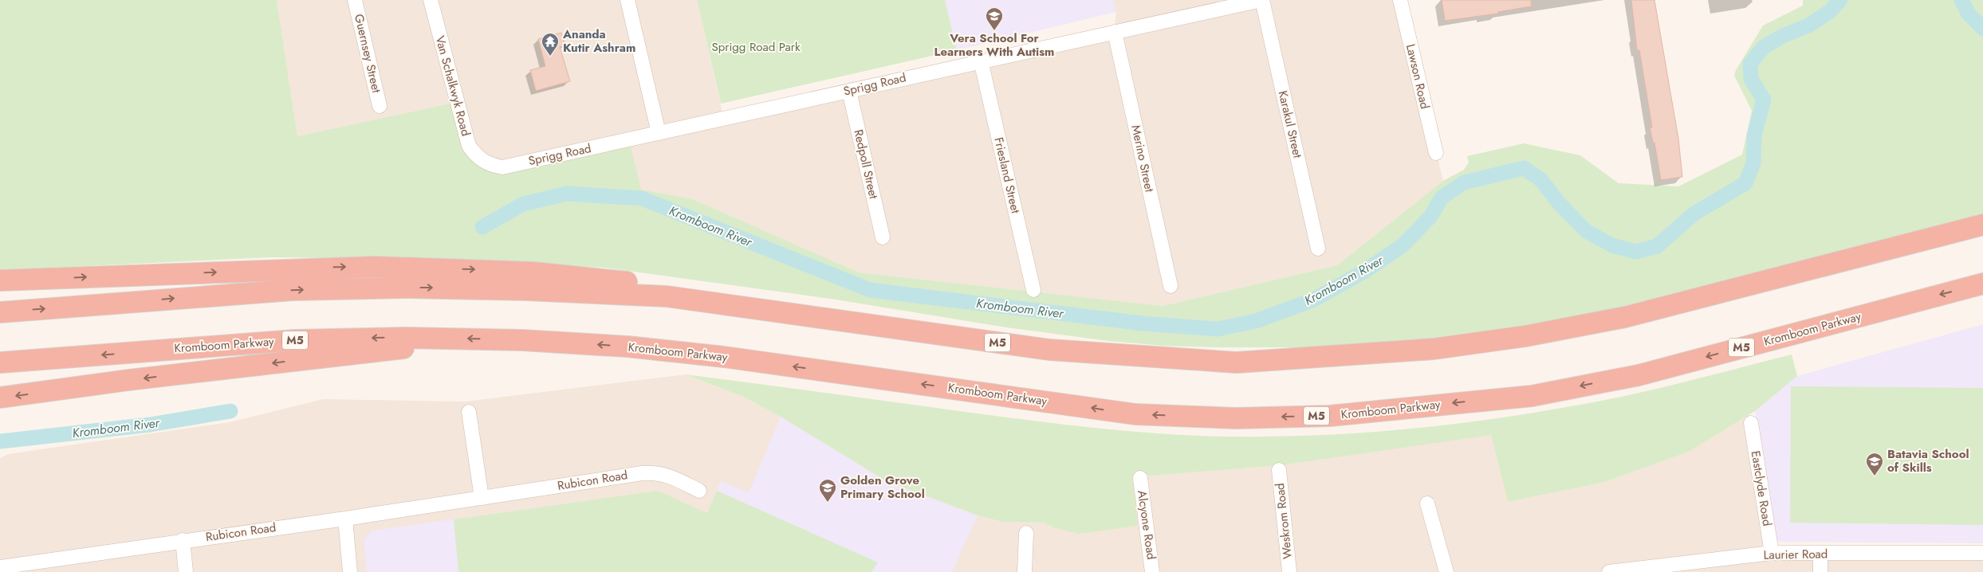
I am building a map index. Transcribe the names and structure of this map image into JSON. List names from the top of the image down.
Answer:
{
  "streets": {
    "highway": ["Kromboom Parkway", "M5"],
    "street": [
      "Guernsey Street",
      "Lawson Road",
      "Sprigg Road",
      "Van Schalkwyk Road",
      "Karakul Street",
      "Merino Street",
      "Redpoll Street",
      "Friesland Street",
      "Rubicon Road",
      "Eastclyde Road",
      "Weskrom Road",
      "Alcyone Road",
      "Laurier Road"
    ]
  },
  "crossings": [
    ["Sprigg Road", "Van Schalkwyk Road"],
    ["Sprigg Road", "Karakul Street"],
    ["Sprigg Road", "Merino Street"],
    ["Sprigg Road", "Redpoll Street"],
    ["Sprigg Road", "Friesland Street"],
    ["Eastclyde Road", "Laurier Road"]
  ],
  "water": ["Kromboom River"],
  "parks": ["Sprigg Road Park"],
  "places": {
    "school or university": ["Vera School For Learners With Autism", "Batavia School of Skills", "Golden Grove Primary School"],
    "temple": ["Ananda Kutir Ashram"]
  }
}
